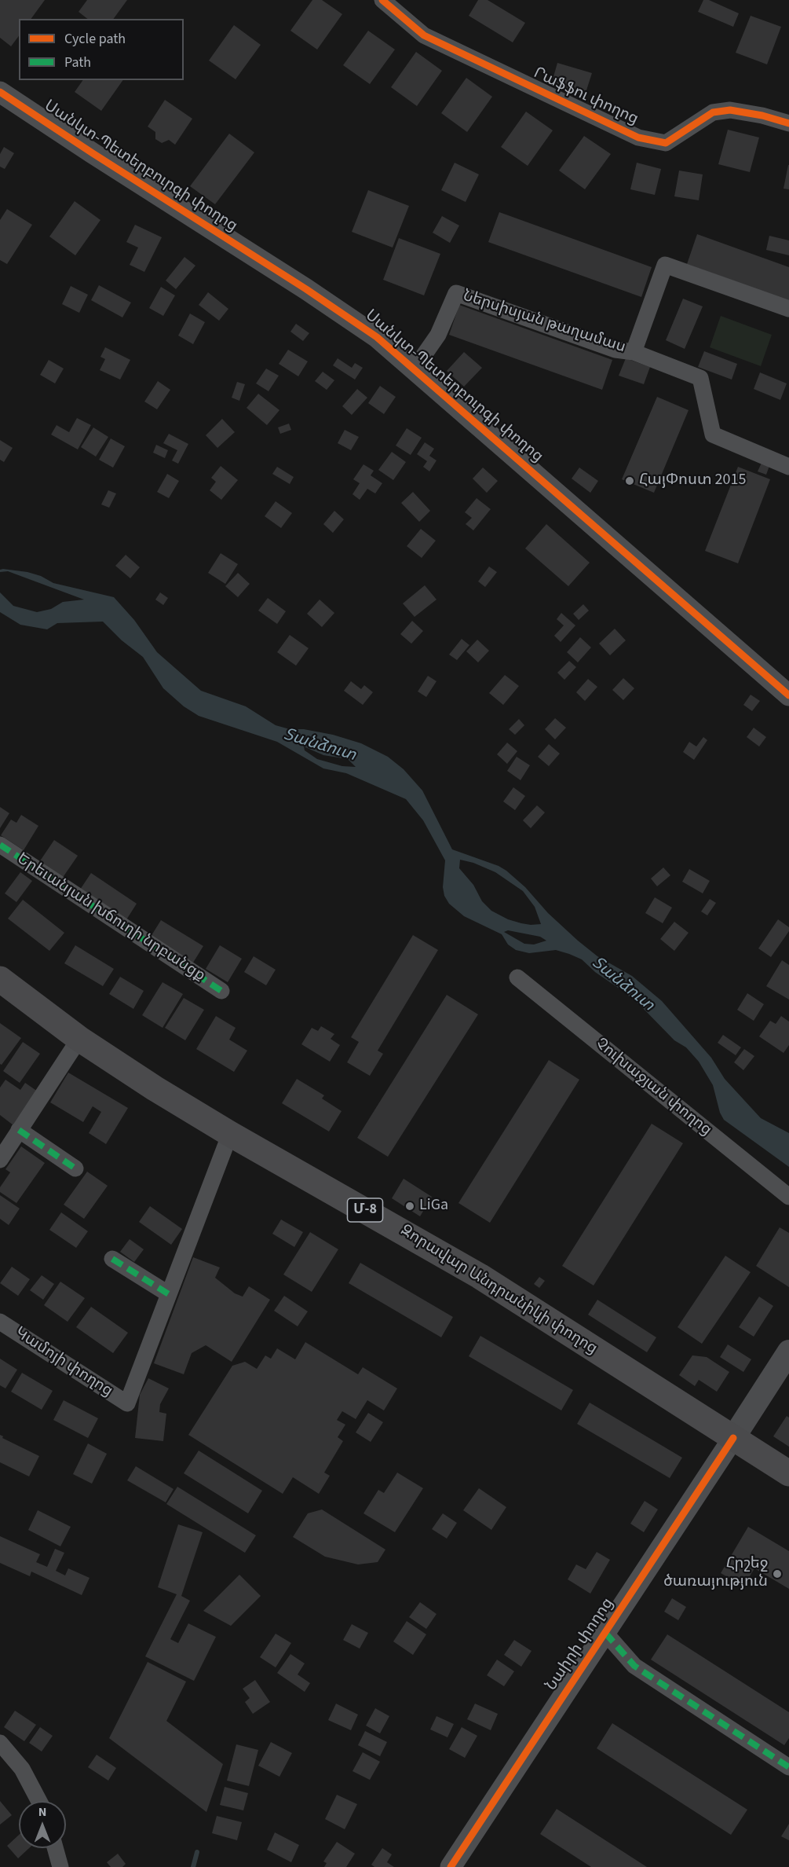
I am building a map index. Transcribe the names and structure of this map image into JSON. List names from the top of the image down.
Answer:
{
  "streets": {
    "highway": ["Մ-8", "Զորավար Անդրանիկի փողոց"],
    "street": [
      "Րաֆֆու փողոց",
      "Սանկտ-Պետերբուրգի փողոց",
      "Ներսիսյան թաղամաս",
      "Երեւանյան խճուղի նրբանցք",
      "Չուխաջյան փողոց",
      "Կամոյի փողոց",
      "Նաիրի փողոց"
    ]
  },
  "crossings": [
    ["Սանկտ-Պետերբուրգի փողոց", "Ներսիսյան թաղամաս"],
    ["Մ-8", "Զորավար Անդրանիկի փողոց"],
    ["Մ-8", "Նաիրի փողոց"],
    ["Զորավար Անդրանիկի փողոց", "Նաիրի փողոց"]
  ],
  "water": ["Տանձուտ"],
  "places": ["ՀայՓոստ 2015", "LiGa", "Հրշեջ ծառայություն"],
  "legend": ["Cycle path", "Path"],
  "north": "top"
}
